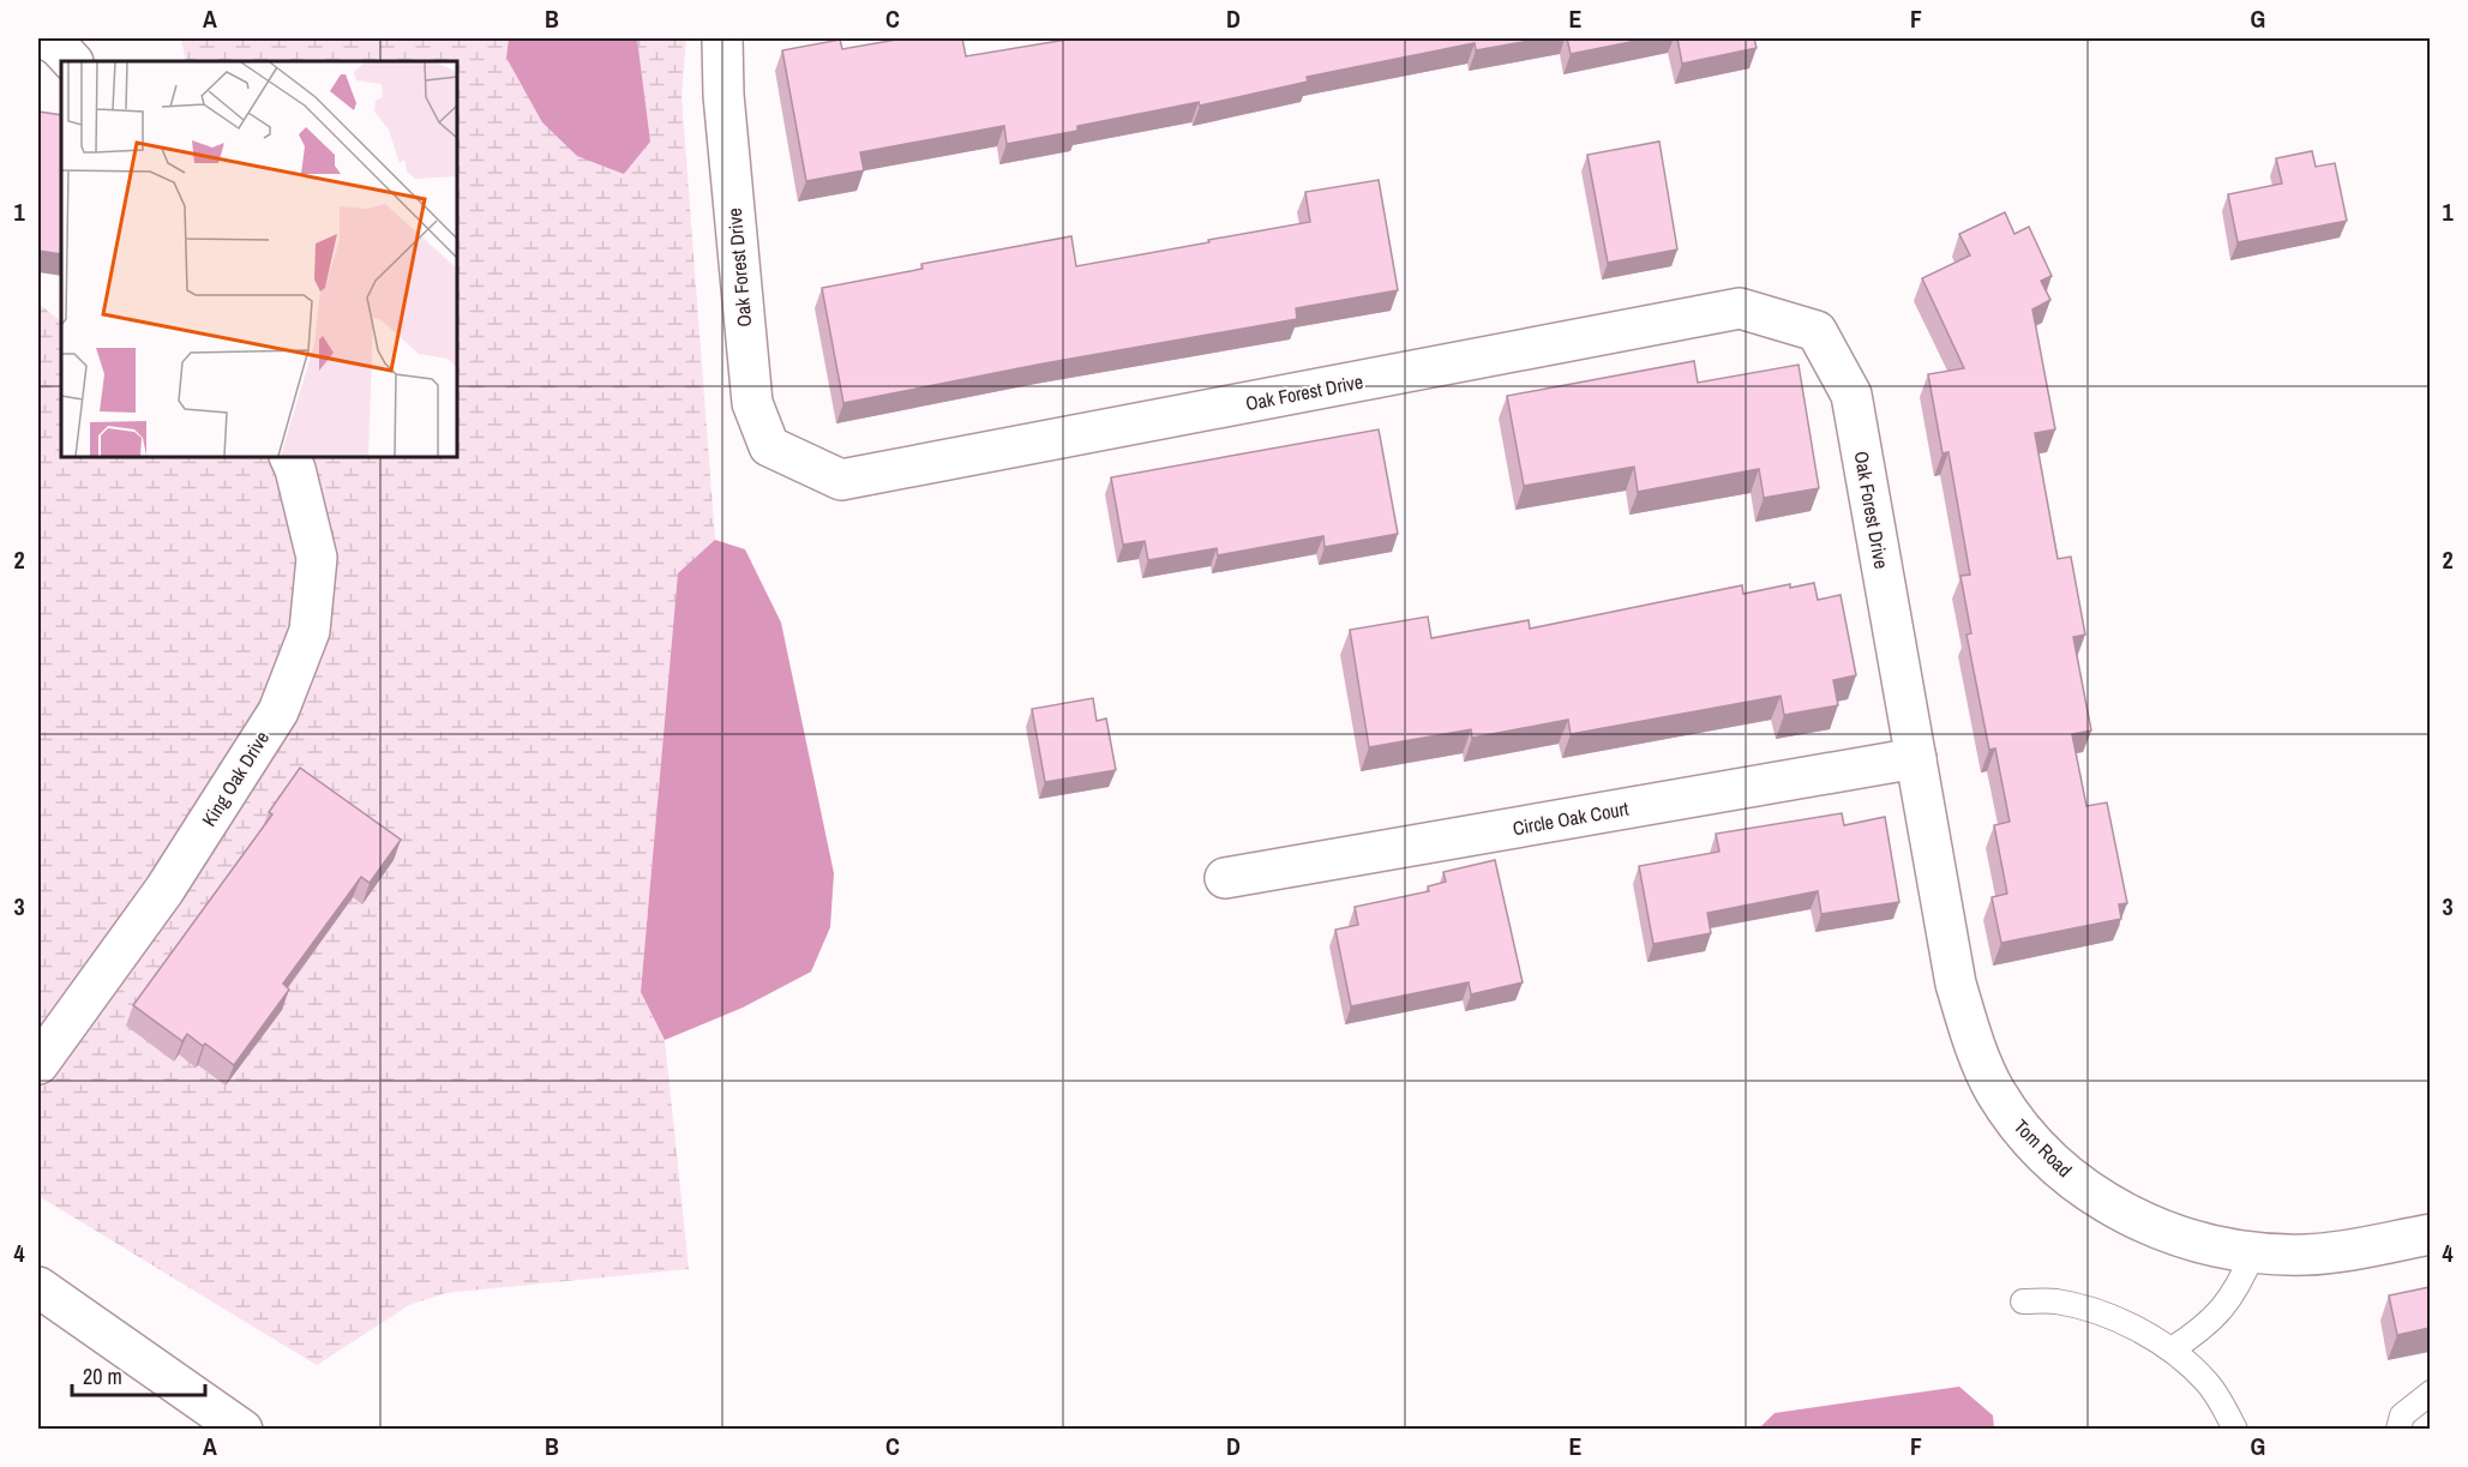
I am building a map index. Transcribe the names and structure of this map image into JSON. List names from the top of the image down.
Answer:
{
  "streets": {
    "street": [
      "Oak Forest Drive",
      "King Oak Drive",
      "Circle Oak Court",
      "Tom Road"
    ]
  },
  "crossings": [
    ["Oak Forest Drive", "Circle Oak Court"],
    ["Oak Forest Drive", "Tom Road"],
    ["Circle Oak Court", "Tom Road"]
  ],
  "scale_bar": "20 m",
  "grid": {
    "columns": [
      "A",
      "B",
      "C",
      "D",
      "E",
      "F",
      "G"
    ],
    "rows": [
      "1",
      "2",
      "3",
      "4"
    ]
  }
}
